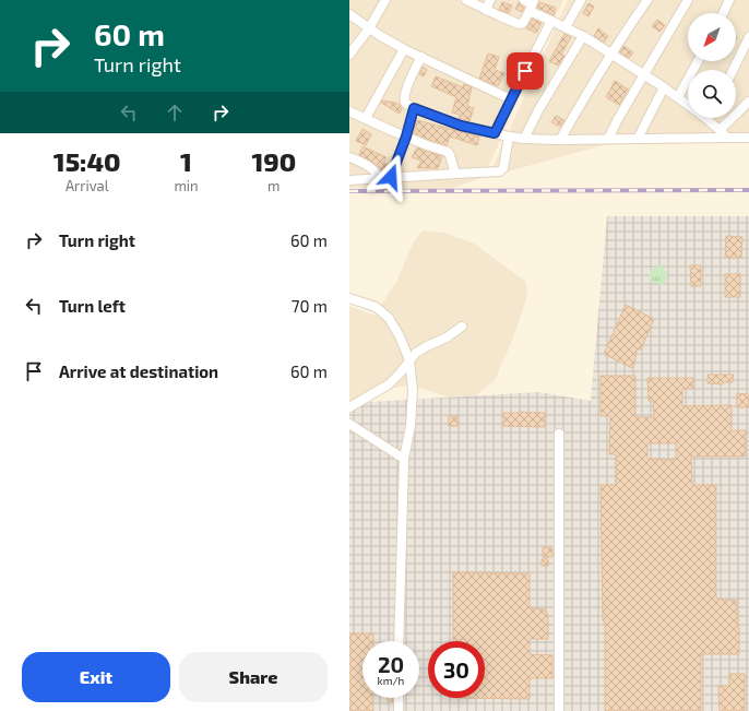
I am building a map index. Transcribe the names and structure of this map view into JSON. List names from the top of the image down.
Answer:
{
  "north": "bottom left",
  "page": {
    "turn": ["60 m", "Turn right"],
    "eta": [
      "15:40",
      "Arrival",
      "1",
      "min",
      "190",
      "m"
    ],
    "list": [
      {
        "name": "Turn right",
        "value": "60 m"
      },
      {
        "name": "Turn left",
        "value": "70 m"
      },
      {
        "name": "Arrive at destination",
        "value": "60 m"
      }
    ],
    "speed": "20 km/h",
    "limit": "30",
    "buttons": ["Exit", "Share"]
  }
}
